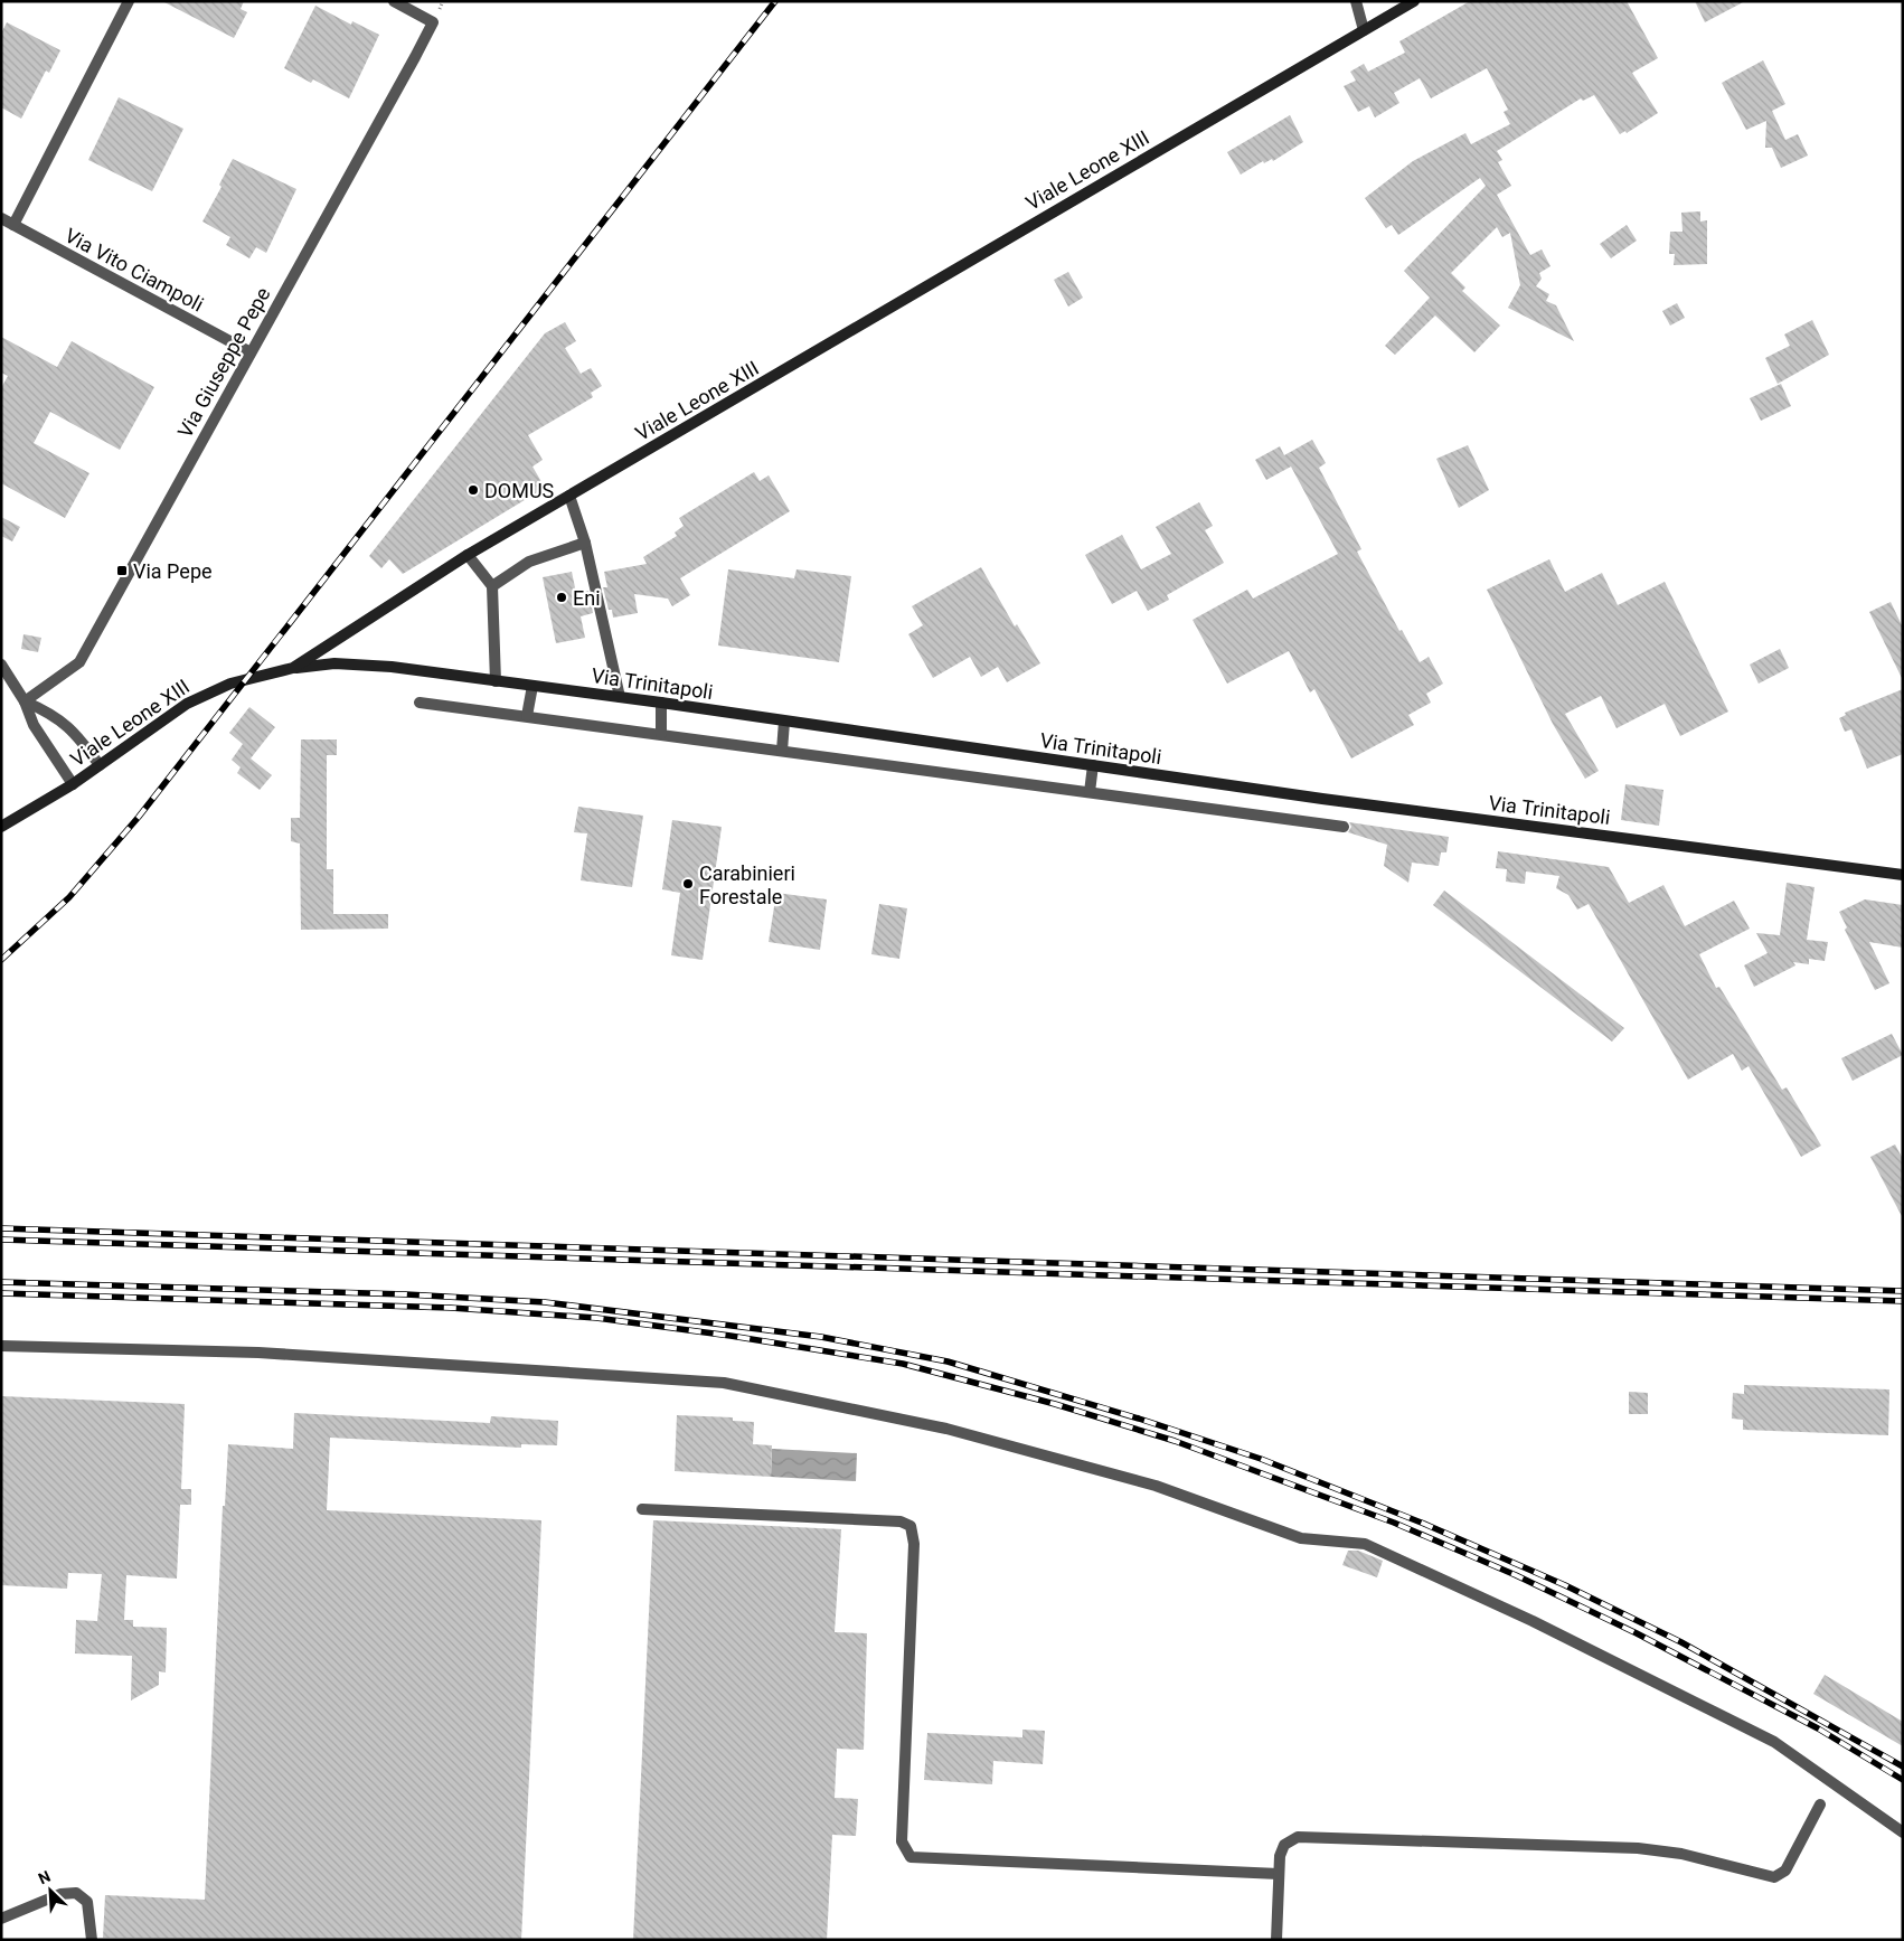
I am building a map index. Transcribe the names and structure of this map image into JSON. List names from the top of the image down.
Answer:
{
  "streets": {
    "main road": ["Viale Leone XIII", "Via Trinitapoli"],
    "street": ["Via Vito Ciampoli", "Via Giuseppe Pepe"]
  },
  "crossings": [
    ["Viale Leone XIII", "Via Trinitapoli"],
    ["Via Vito Ciampoli", "Via Giuseppe Pepe"]
  ],
  "places": {
    "other": ["DOMUS", "Eni", "Carabinieri Forestale"],
    "transit": ["Via Pepe"]
  },
  "north": "top left"
}
